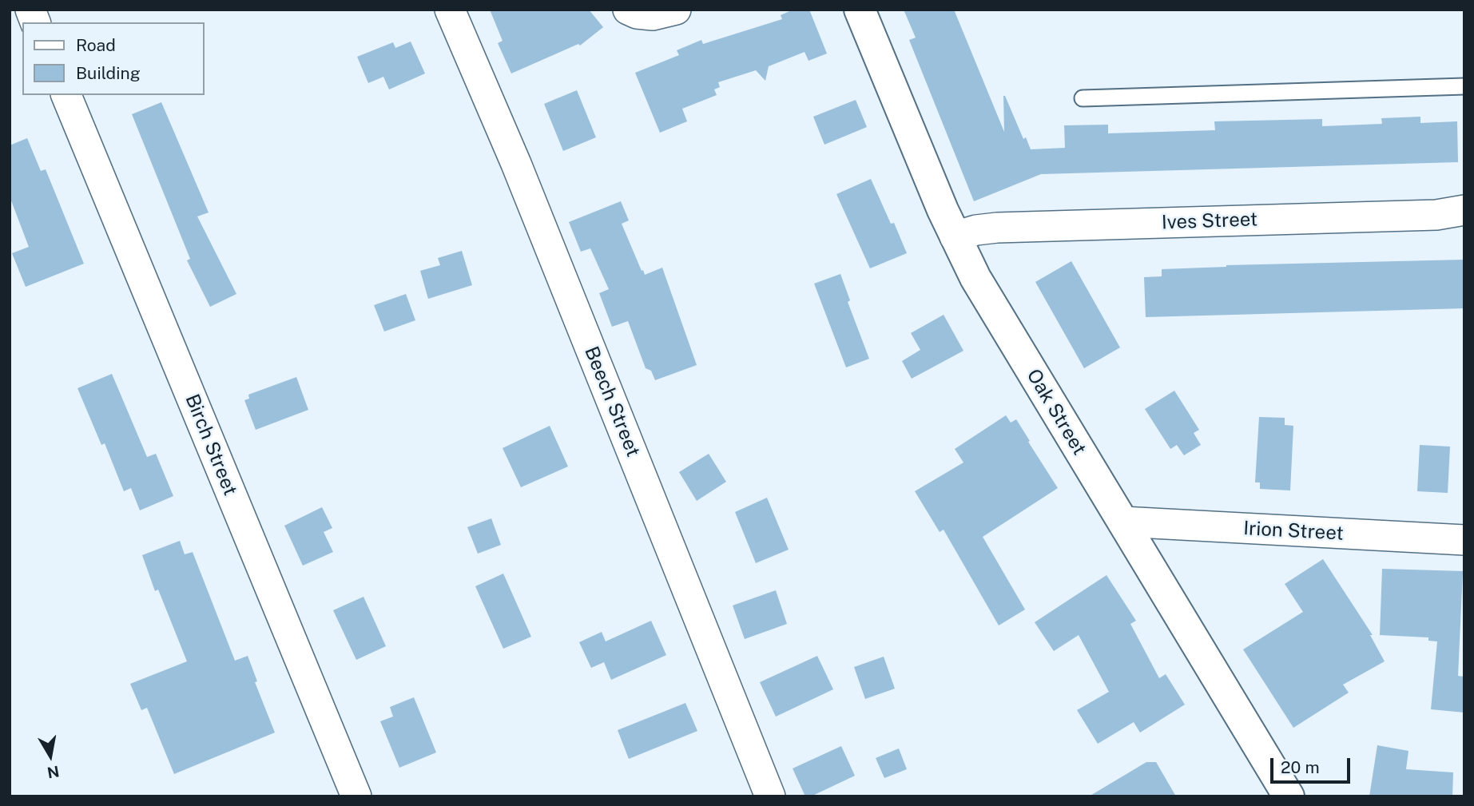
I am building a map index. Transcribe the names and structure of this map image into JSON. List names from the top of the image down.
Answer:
{
  "streets": {
    "street": [
      "Ives Street",
      "Beech Street",
      "Oak Street",
      "Birch Street",
      "Irion Street"
    ]
  },
  "crossings": [
    ["Ives Street", "Oak Street"],
    ["Oak Street", "Irion Street"]
  ],
  "legend": ["Road", "Building"],
  "scale_bar": "20 m",
  "north": "bottom"
}
